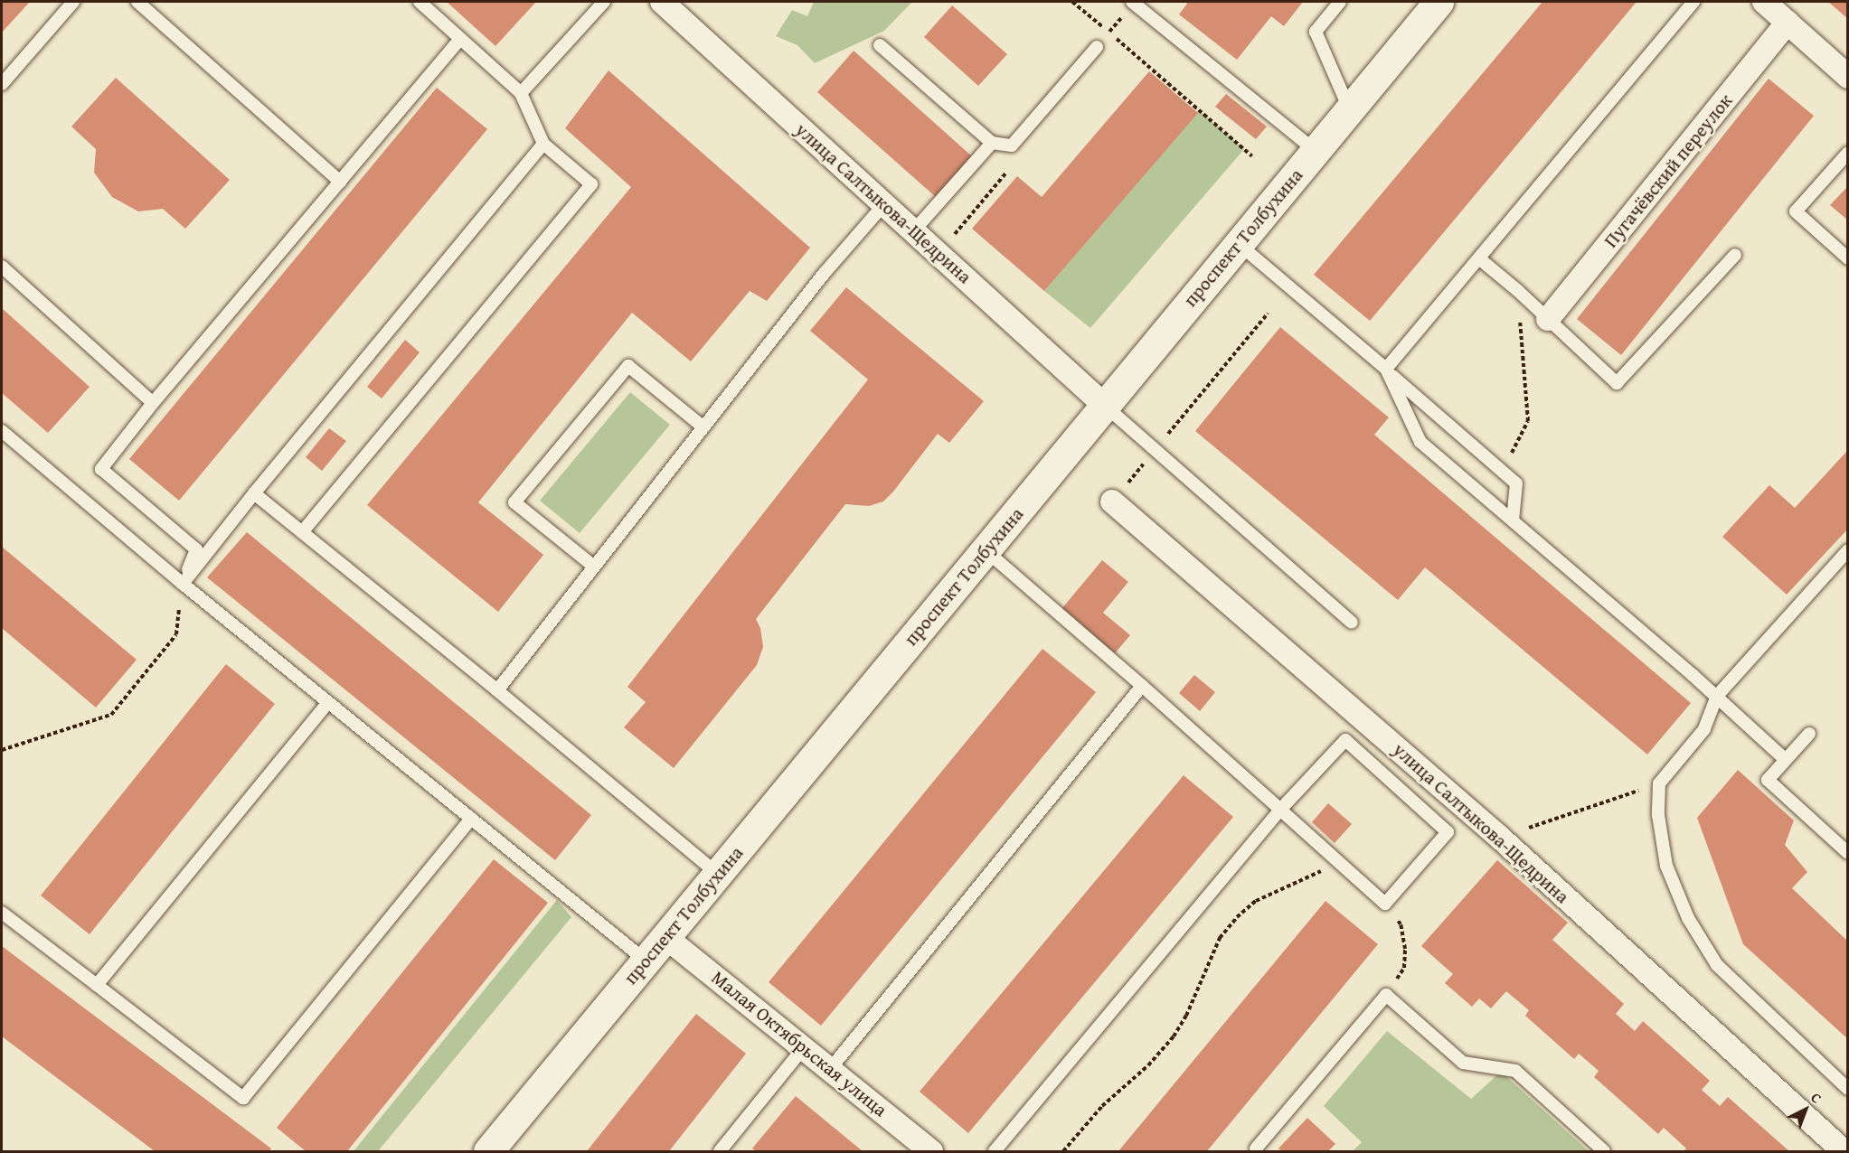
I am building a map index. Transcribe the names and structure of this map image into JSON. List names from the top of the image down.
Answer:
{
  "streets": {
    "main road": ["проспект Толбухина"],
    "street": ["Пугачёвский переулок", "улица Салтыкова-Щедрина", "Малая Октябрьская улица"]
  },
  "crossings": [
    ["улица Салтыкова-Щедрина", "проспект Толбухина"],
    ["проспект Толбухина", "Малая Октябрьская улица"]
  ],
  "north": "top right"
}
